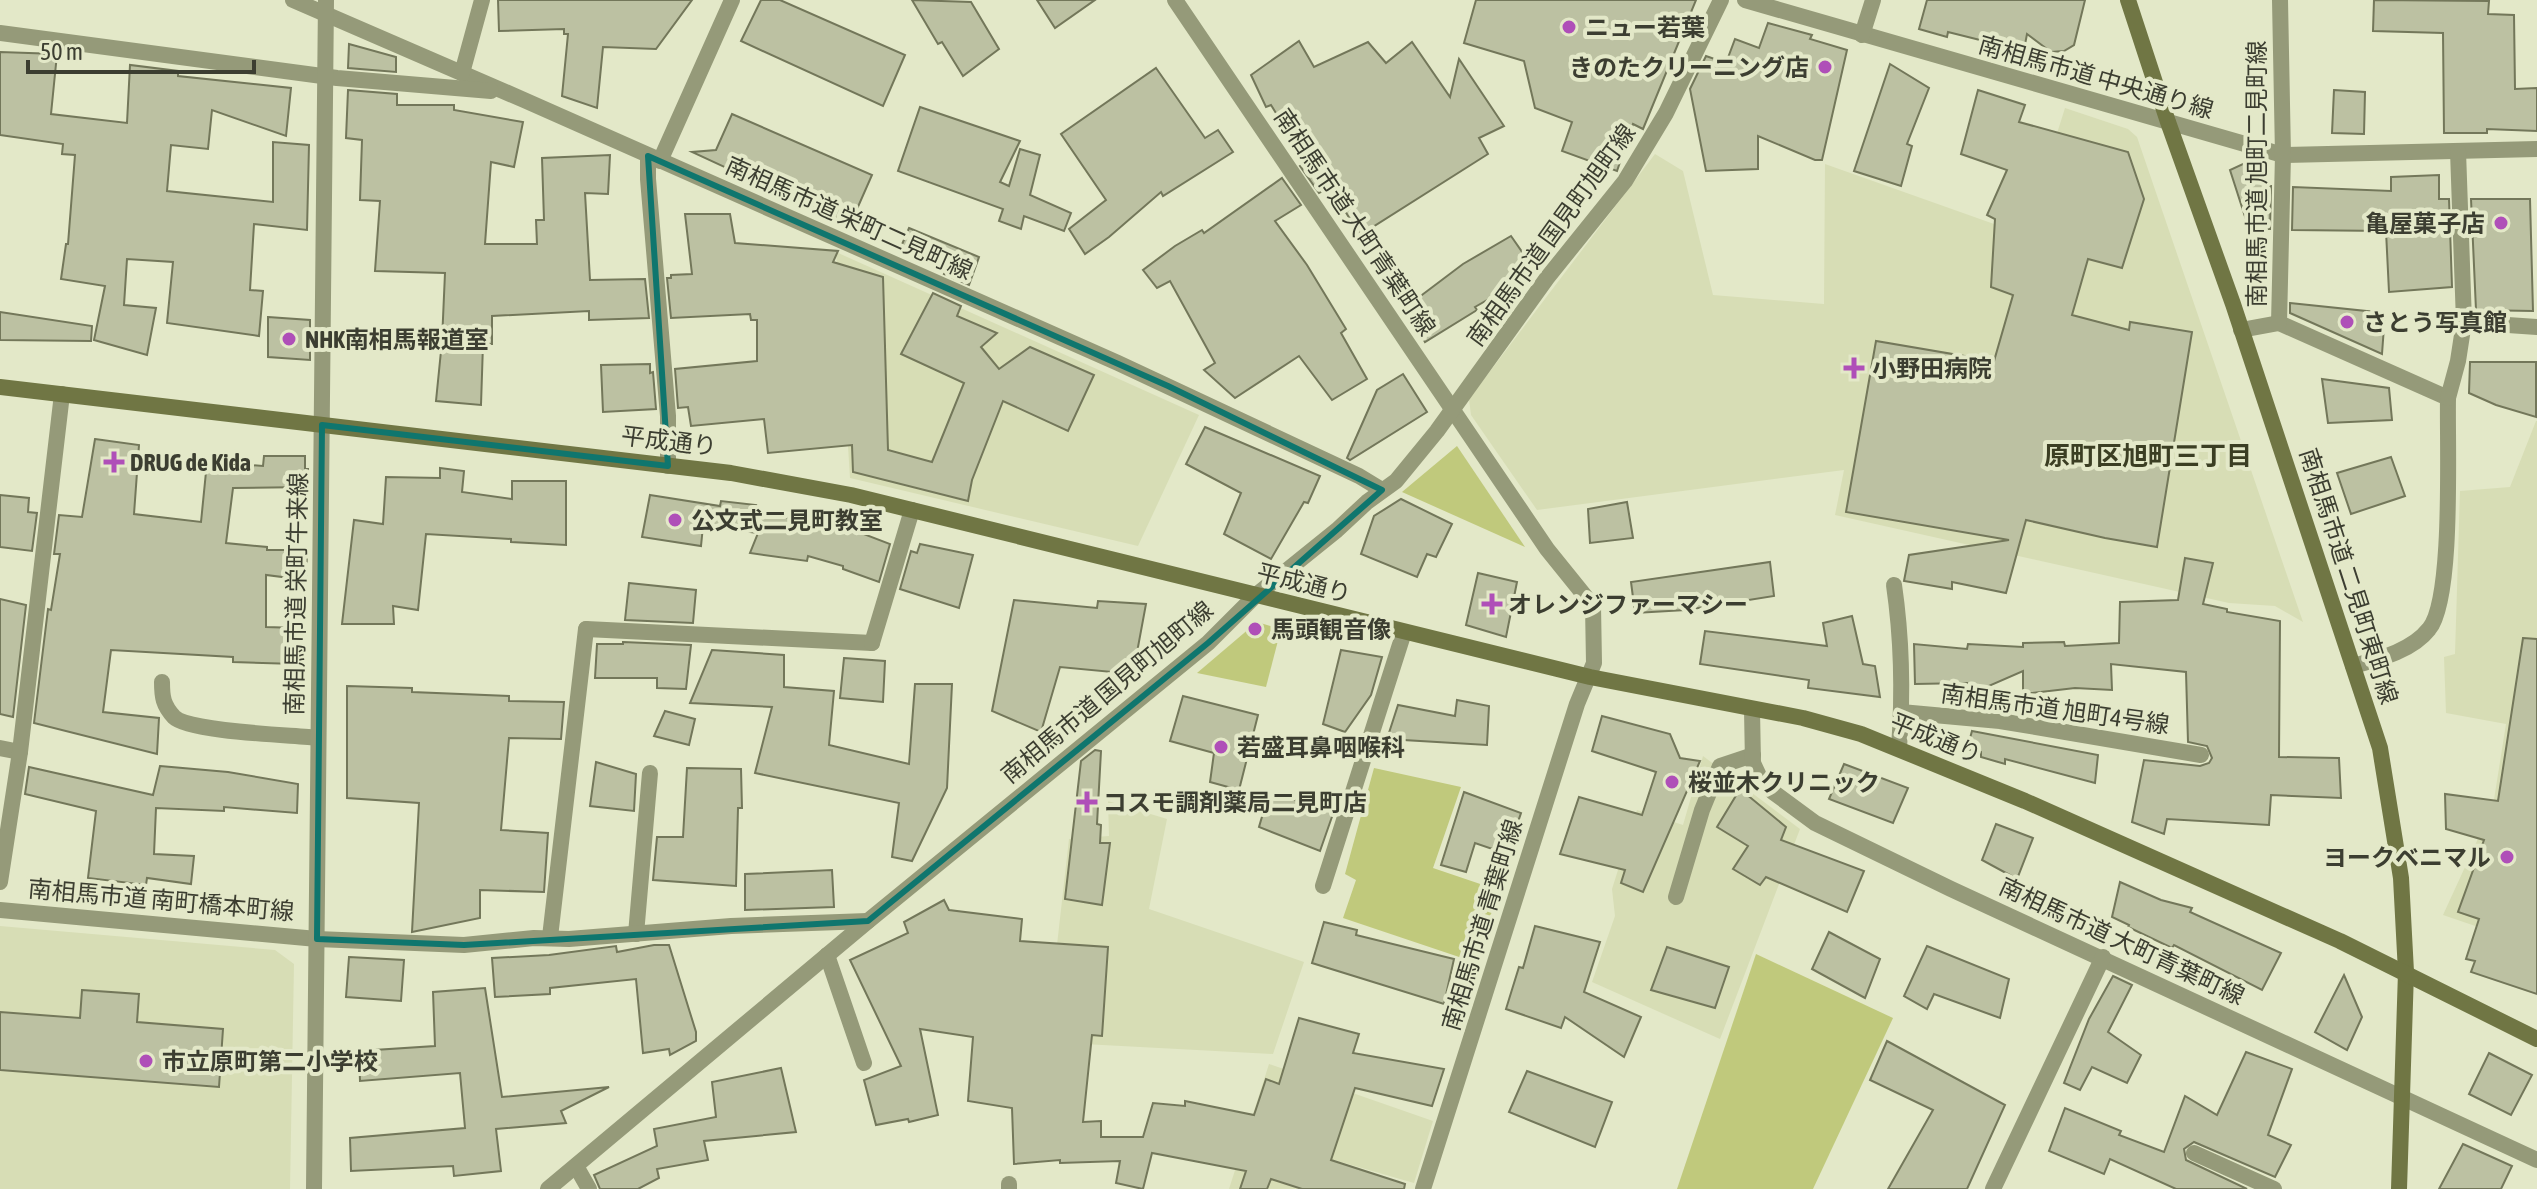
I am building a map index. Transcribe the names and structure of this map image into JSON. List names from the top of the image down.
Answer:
{
  "streets": {
    "street": [
      "南相馬市道 中央通り線",
      "南相馬市道 旭町二見町線",
      "南相馬市道 栄町二見町線",
      "南相馬市道 大町青葉町線",
      "南相馬市道 国見町旭町線",
      "平成通り",
      "南相馬市道 二見町東町線",
      "南相馬市道 栄町牛来線",
      "南相馬市道 旭町4号線",
      "南相馬市道 南町橋本町線",
      "南相馬市道 青葉町線"
    ]
  },
  "crossings": [
    ["南相馬市道 中央通り線", "南相馬市道 旭町二見町線"],
    ["南相馬市道 中央通り線", "南相馬市道 二見町東町線"],
    ["南相馬市道 栄町二見町線", "南相馬市道 国見町旭町線"],
    ["南相馬市道 栄町二見町線", "南相馬市道 栄町牛来線"],
    ["南相馬市道 大町青葉町線", "南相馬市道 国見町旭町線"],
    ["南相馬市道 大町青葉町線", "平成通り"],
    ["南相馬市道 大町青葉町線", "南相馬市道 二見町東町線"],
    ["南相馬市道 大町青葉町線", "南相馬市道 青葉町線"],
    ["南相馬市道 国見町旭町線", "平成通り"],
    ["南相馬市道 国見町旭町線", "南相馬市道 南町橋本町線"],
    ["平成通り", "南相馬市道 二見町東町線"],
    ["平成通り", "南相馬市道 栄町牛来線"],
    ["平成通り", "南相馬市道 青葉町線"],
    ["南相馬市道 栄町牛来線", "南相馬市道 南町橋本町線"]
  ],
  "districts": ["原町区旭町三丁目"],
  "places": {
    "other": [
      "ニュー若葉",
      "きのたクリーニング店",
      "亀屋菓子店",
      "さとう写真館",
      "NHK南相馬報道室",
      "公文式二見町教室",
      "馬頭観音像",
      "若盛耳鼻咽喉科",
      "桜並木クリニック",
      "ヨークベニマル",
      "市立原町第二小学校"
    ],
    "health": [
      "小野田病院",
      "DRUG de Kida",
      "オレンジファーマシー",
      "コスモ調剤薬局二見町店"
    ]
  },
  "scale_bar": "50 m"
}
